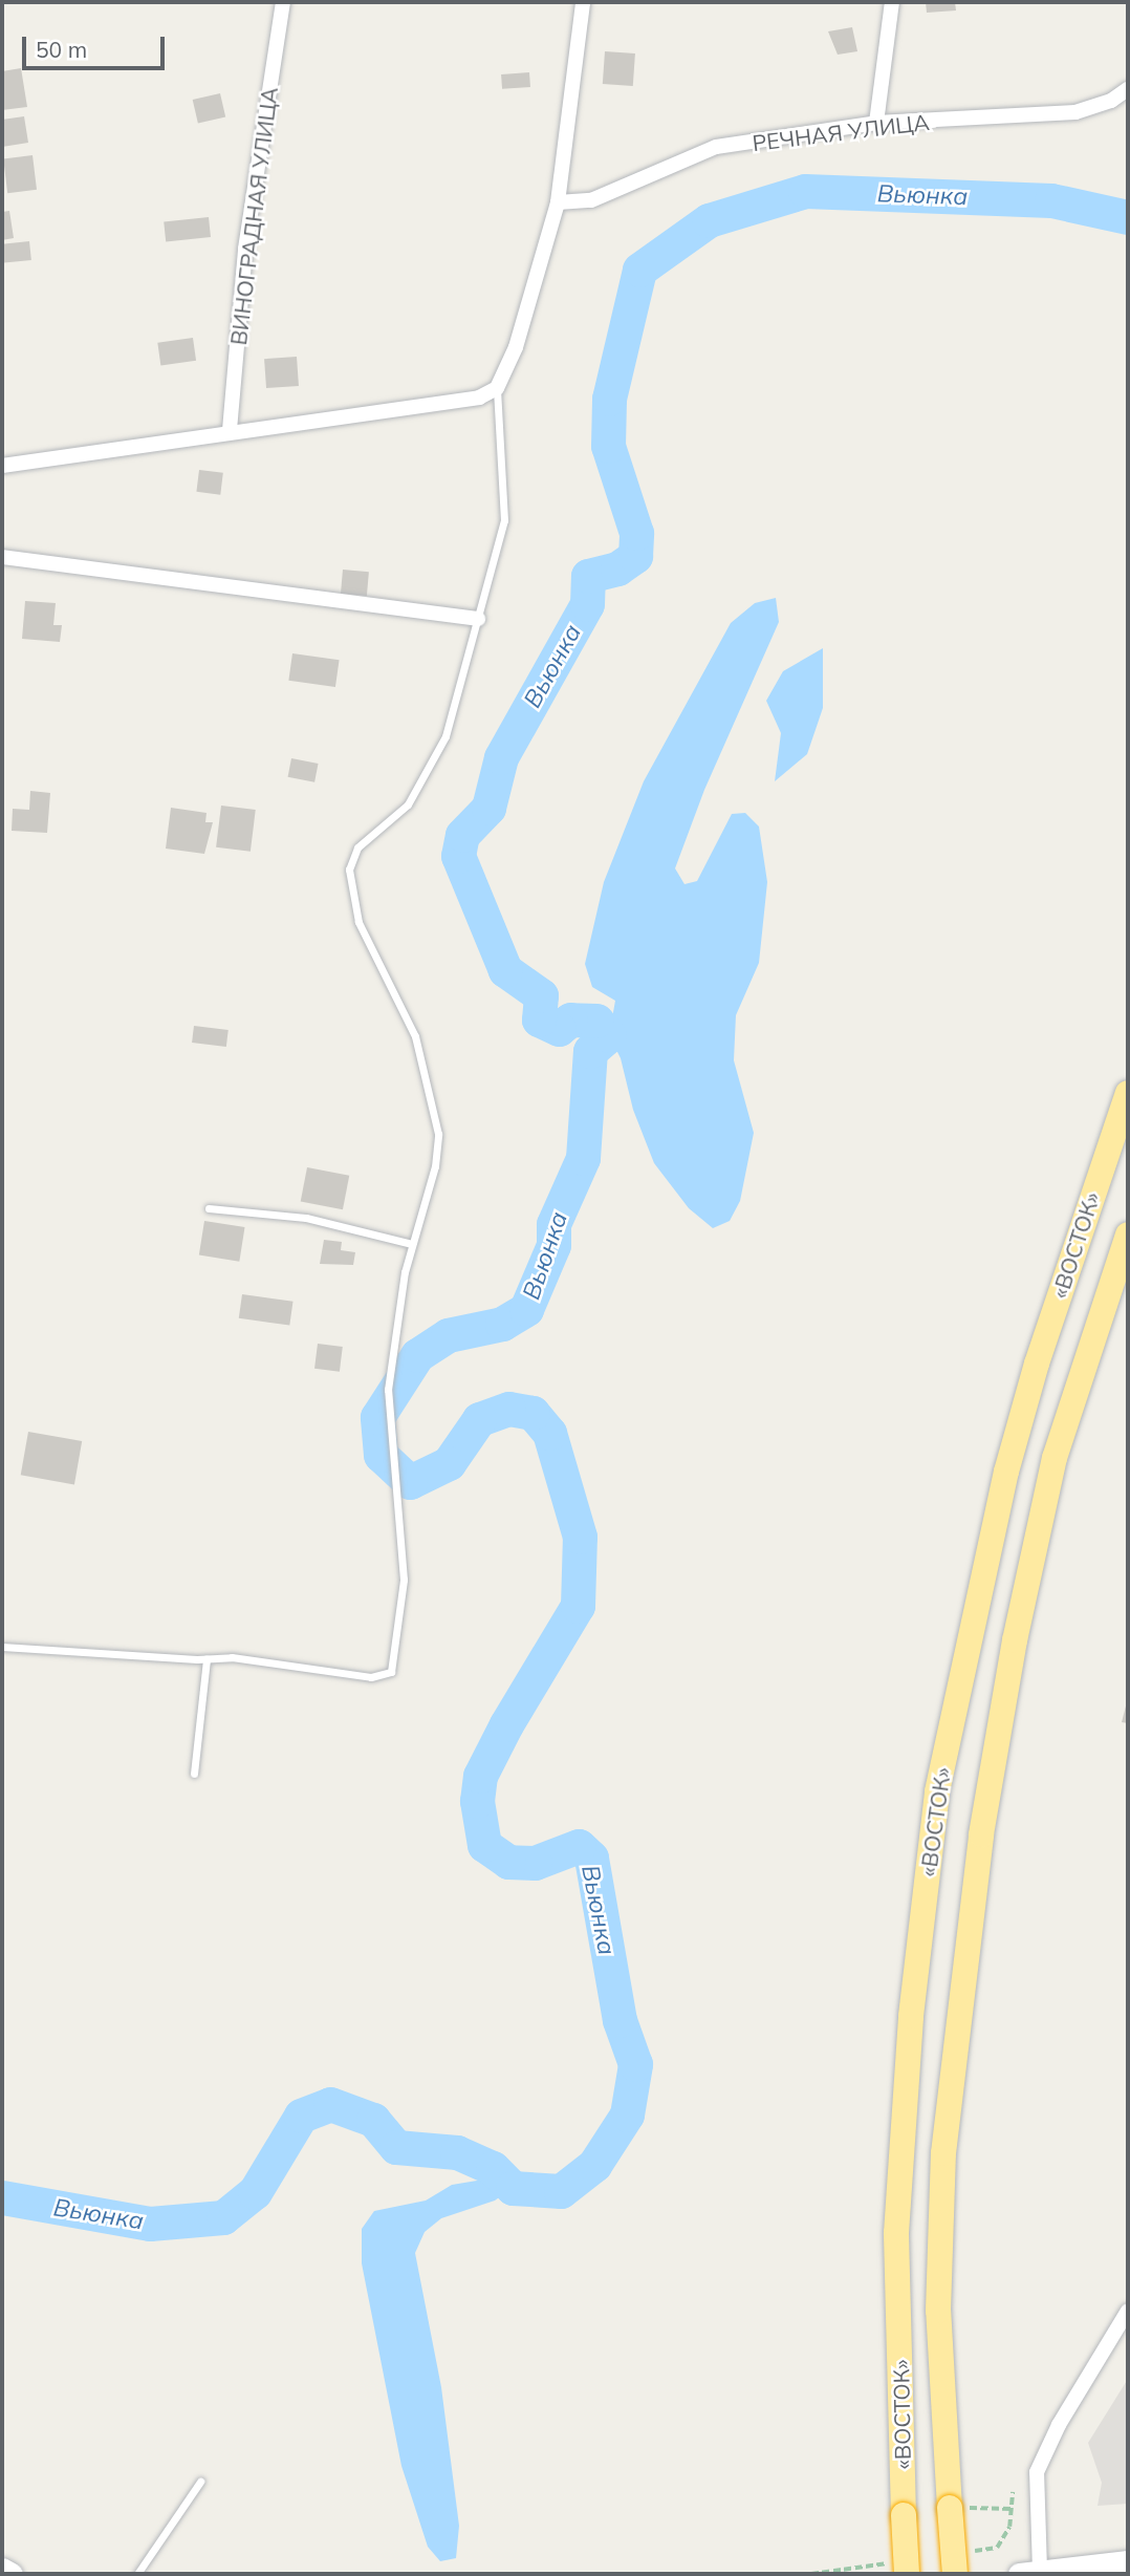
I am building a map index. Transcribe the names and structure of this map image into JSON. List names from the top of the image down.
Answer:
{
  "streets": {
    "highway": ["«ВОСТОК»"],
    "street": ["РЕЧНАЯ УЛИЦА", "ВИНОГРАДНАЯ УЛИЦА"]
  },
  "water": ["Вьюнка"],
  "scale_bar": "50 m"
}
